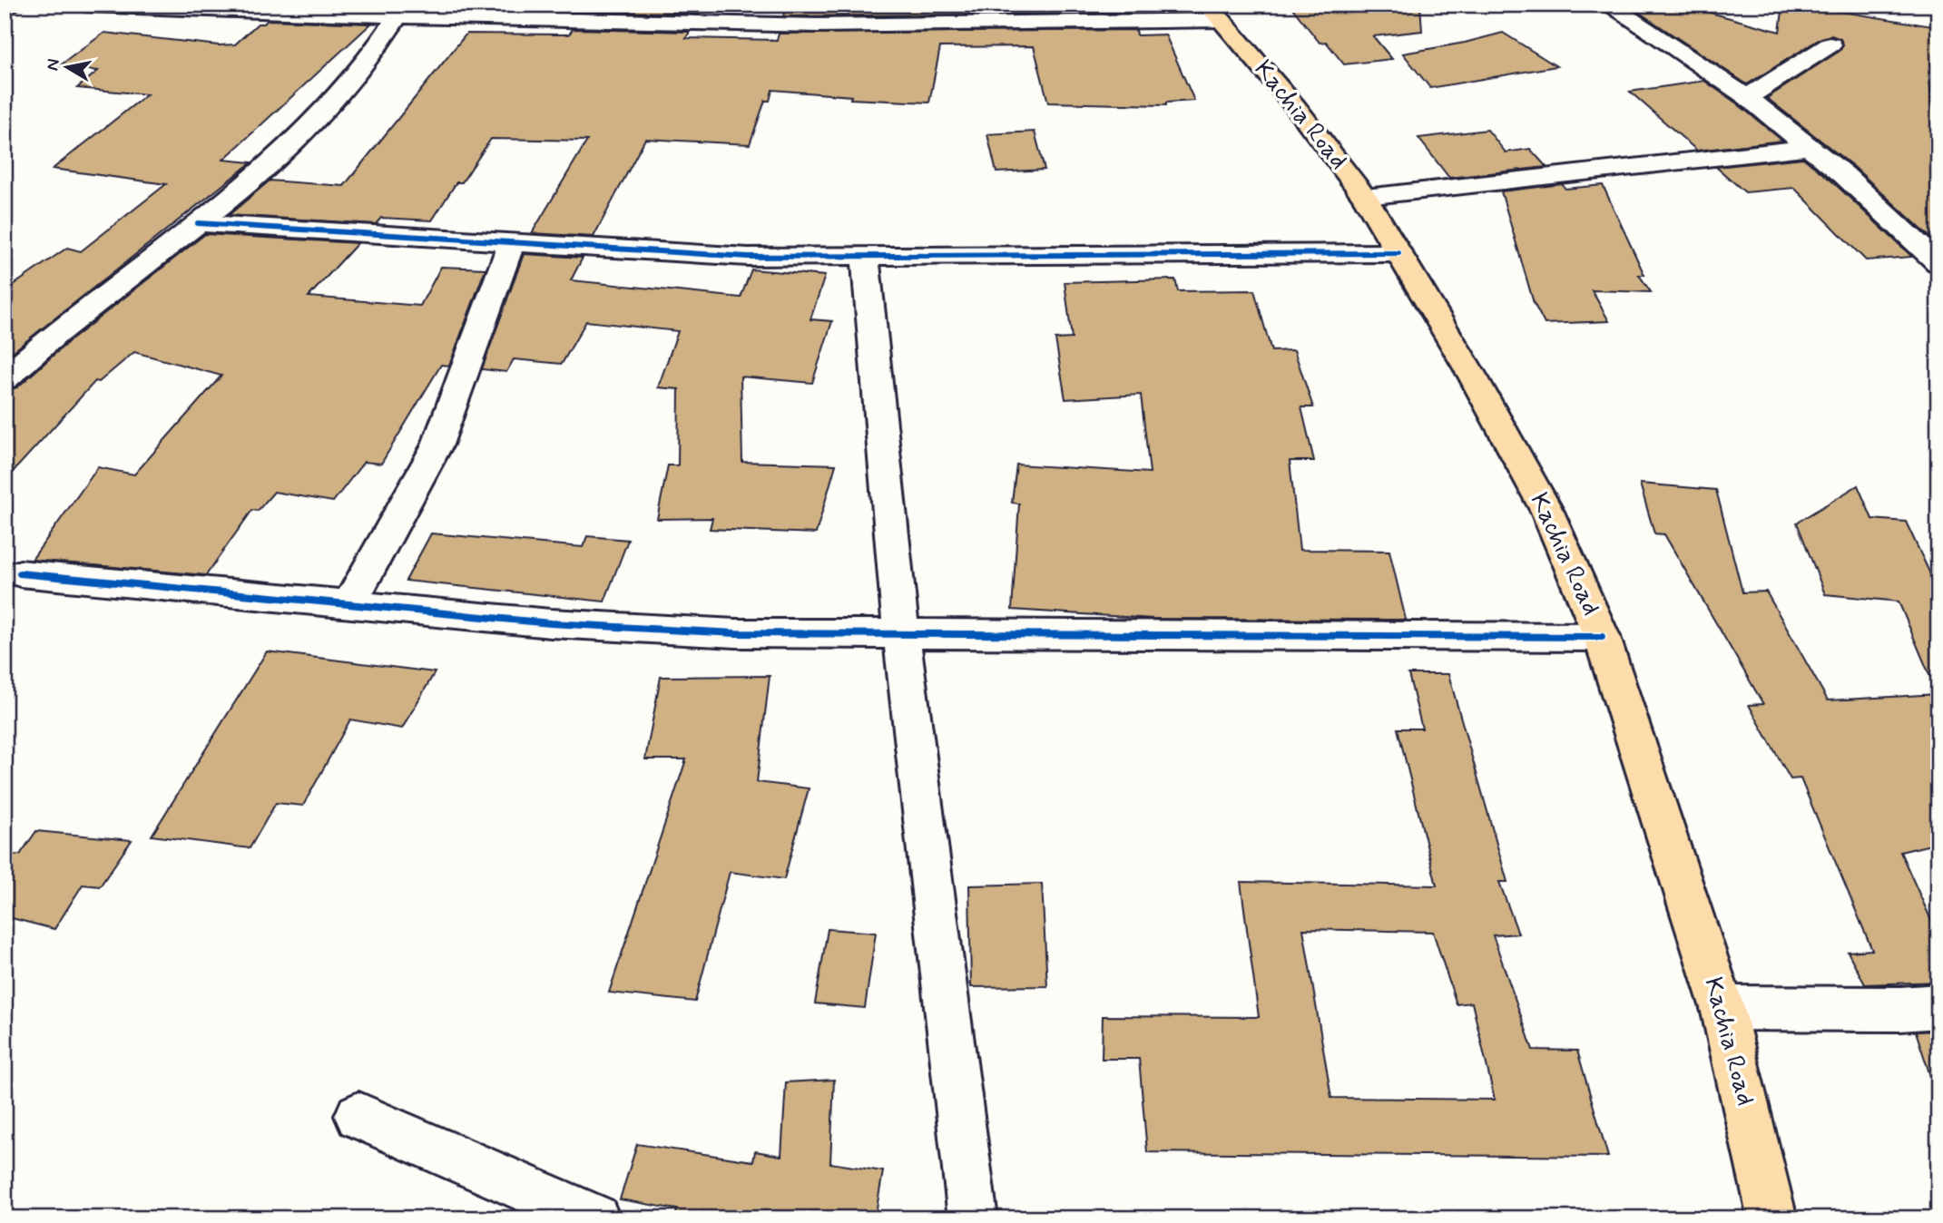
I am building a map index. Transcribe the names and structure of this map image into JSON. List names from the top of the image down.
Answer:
{
  "streets": {
    "highway": ["Kachia Road"]
  },
  "north": "left"
}
